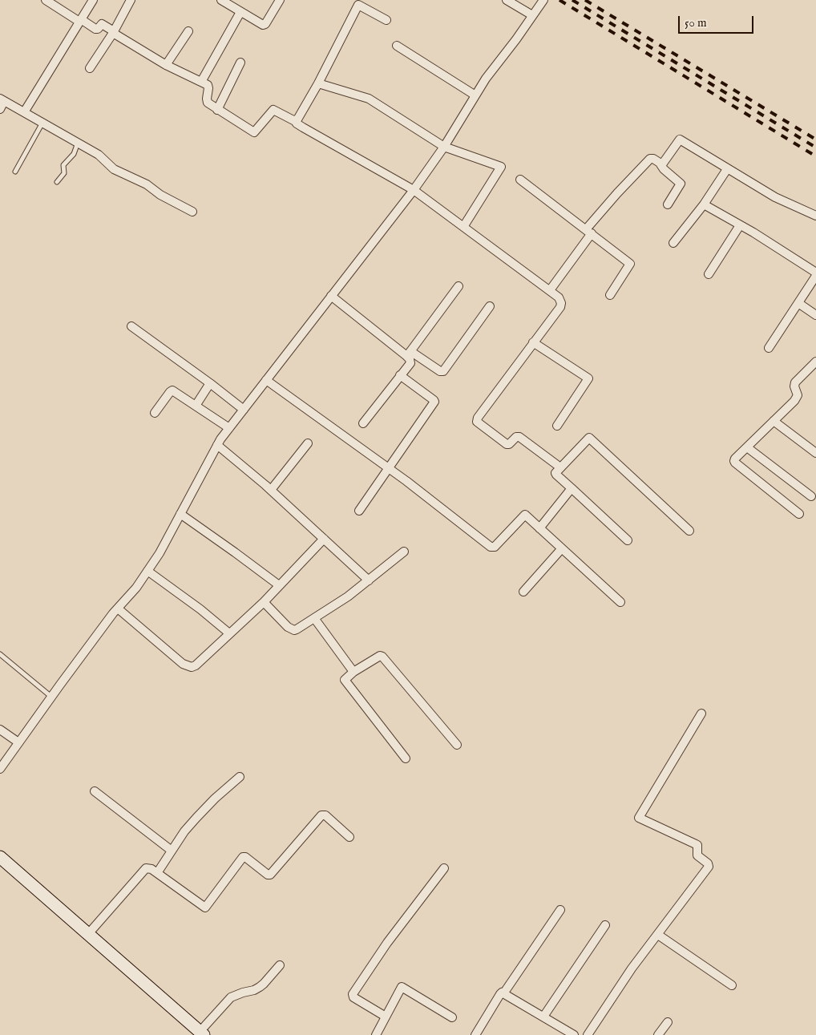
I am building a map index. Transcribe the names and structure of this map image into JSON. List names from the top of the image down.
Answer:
{
  "scale_bar": "50 m"
}
